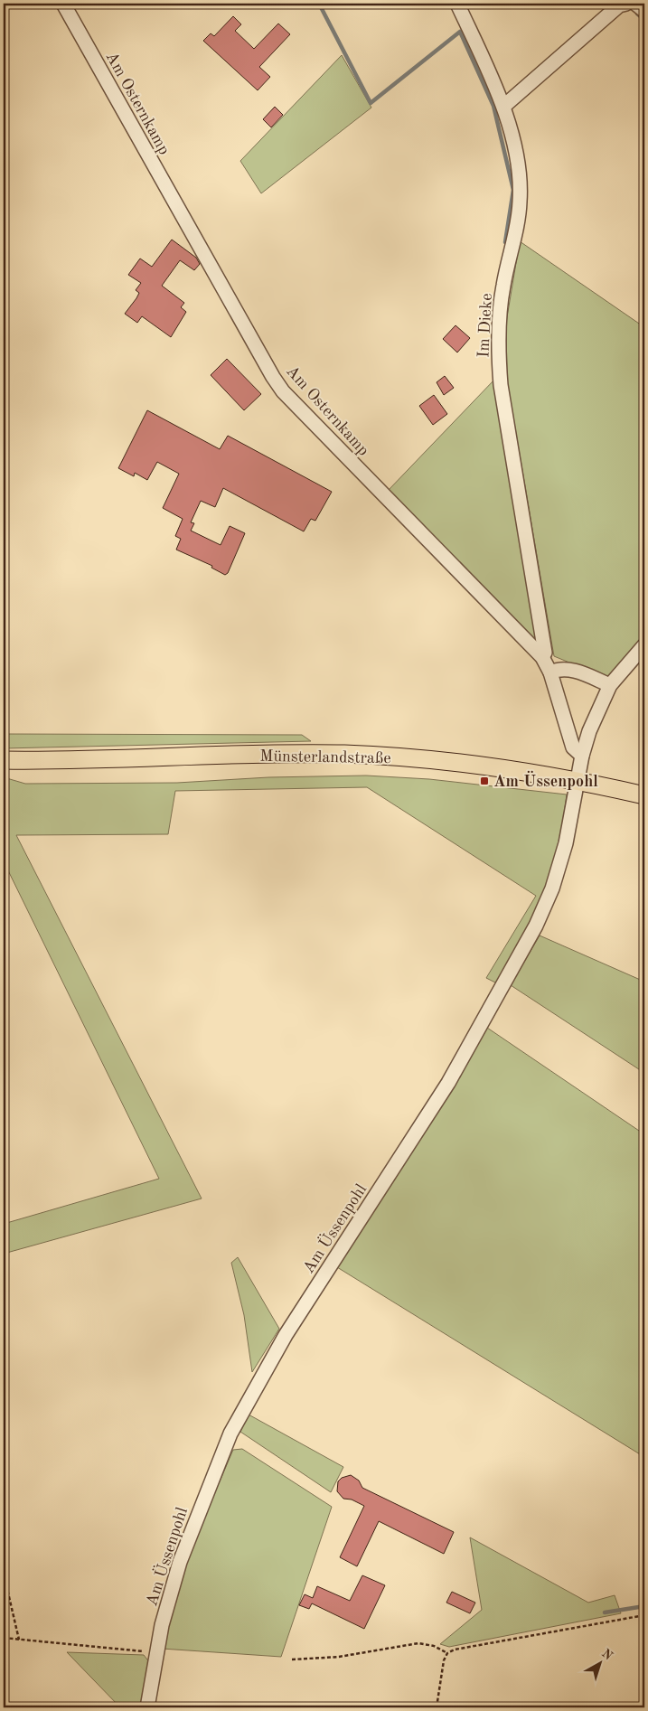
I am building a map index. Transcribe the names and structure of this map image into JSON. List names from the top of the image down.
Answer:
{
  "streets": {
    "main road": ["Münsterlandstraße"],
    "street": ["Am Osternkamp", "Im Dieke", "Am Üssenpohl"]
  },
  "crossings": [
    ["Am Osternkamp", "Im Dieke"],
    ["Am Osternkamp", "Am Üssenpohl"],
    ["Münsterlandstraße", "Am Üssenpohl"]
  ],
  "places": {
    "transit": ["Am Üssenpohl"]
  },
  "north": "top right"
}
